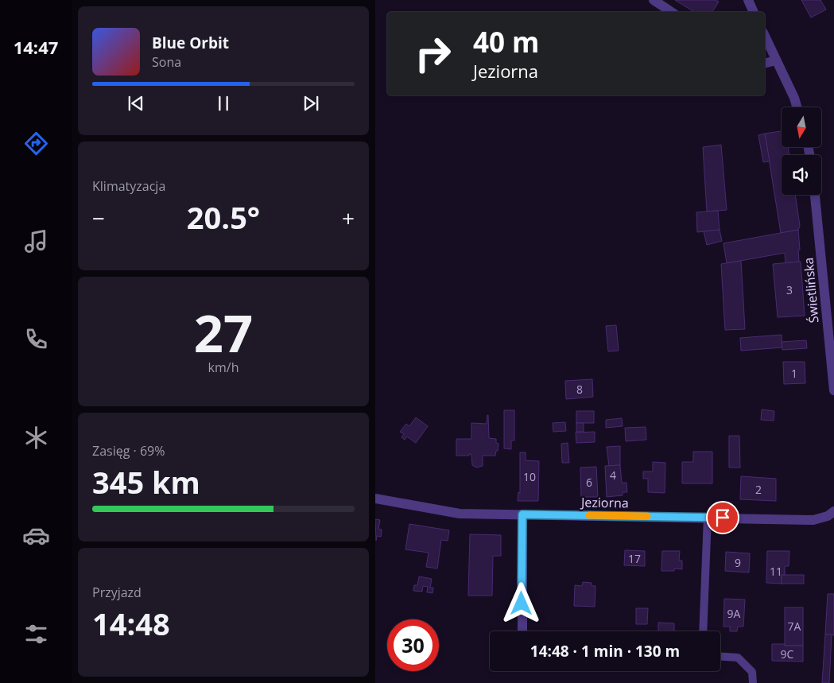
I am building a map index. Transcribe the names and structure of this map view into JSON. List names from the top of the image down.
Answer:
{
  "streets": {
    "street": ["Świetlińska", "Jeziorna"]
  },
  "house_numbers": [
    "3",
    "1",
    "8",
    "4",
    "10",
    "6",
    "2",
    "17",
    "9",
    "11",
    "9A",
    "7A",
    "9C"
  ],
  "north": "bottom",
  "page": {
    "tabs": "14:47",
    "turn": ["40 m", "Jeziorna"],
    "song": ["Blue Orbit", "Sona"],
    "tile": [
      "Klimatyzacja",
      ["27", "km/h"],
      ["Zasięg · 69%", "345 km"],
      ["Przyjazd", "14:48"]
    ],
    "heat": ["−", "20.5°", "+"],
    "limit": "30",
    "trip": "14:48 · 1 min · 130 m"
  }
}
